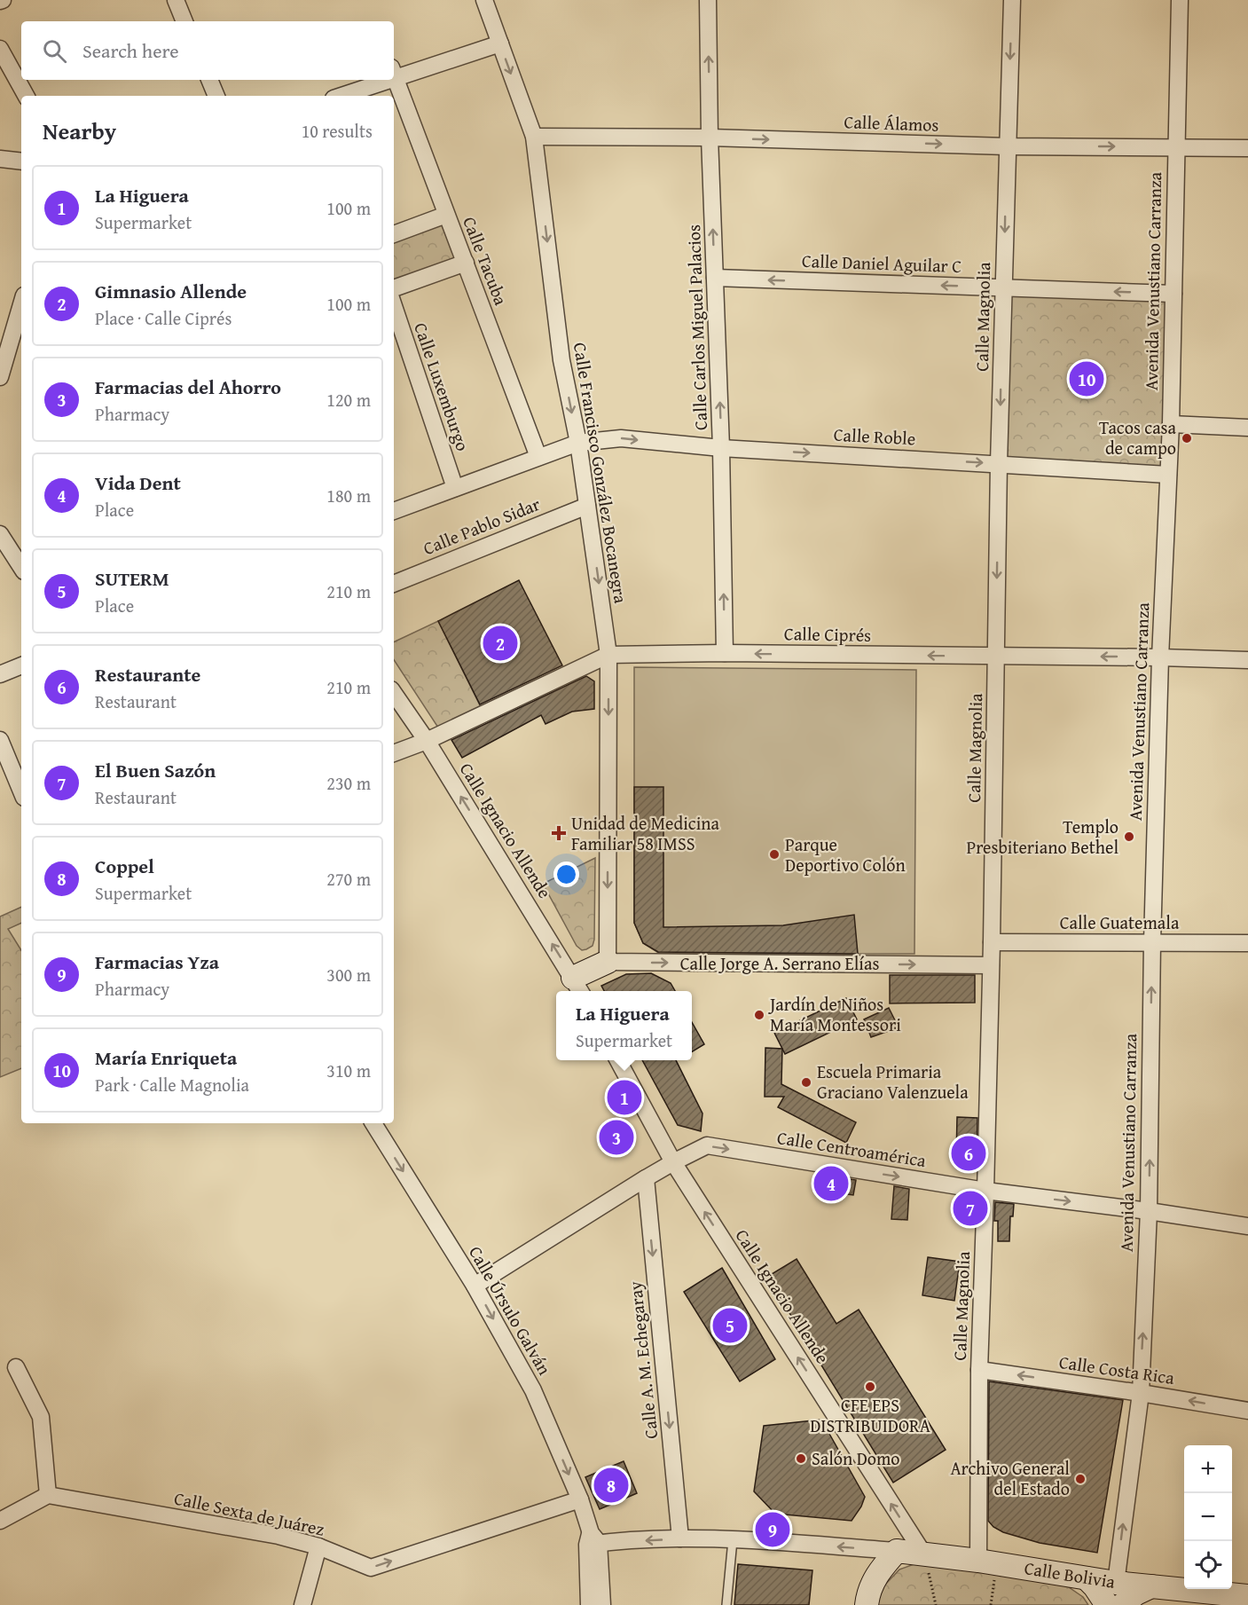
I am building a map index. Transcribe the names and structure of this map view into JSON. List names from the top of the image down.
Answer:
{
  "streets": {
    "main road": ["Calle Jorge A. Serrano Elías", "Calle Bolivia"],
    "street": [
      "Calle Álamos",
      "Calle Tacuba",
      "Calle Daniel Aguilar C",
      "Avenida Venustiano Carranza",
      "Calle Magnolia",
      "Calle Carlos Miguel Palacios",
      "Calle Luxemburgo",
      "Calle Roble",
      "Calle Francisco González Bocanegra",
      "Calle Pablo Sidar",
      "Calle Ciprés",
      "Calle Ignacio Allende",
      "Calle Guatemala",
      "Calle Centroamérica",
      "Calle Úrsulo Galván",
      "Calle A. M. Echegaray",
      "Calle Costa Rica",
      "Calle Sexta de Juárez"
    ]
  },
  "crossings": [
    ["Calle Álamos", "Avenida Venustiano Carranza"],
    ["Calle Álamos", "Calle Magnolia"],
    ["Calle Álamos", "Calle Carlos Miguel Palacios"],
    ["Calle Álamos", "Calle Francisco González Bocanegra"],
    ["Calle Tacuba", "Calle Roble"],
    ["Calle Daniel Aguilar C", "Avenida Venustiano Carranza"],
    ["Calle Daniel Aguilar C", "Calle Magnolia"],
    ["Calle Daniel Aguilar C", "Calle Carlos Miguel Palacios"],
    ["Avenida Venustiano Carranza", "Calle Roble"],
    ["Avenida Venustiano Carranza", "Calle Ciprés"],
    ["Avenida Venustiano Carranza", "Calle Guatemala"],
    ["Avenida Venustiano Carranza", "Calle Centroamérica"],
    ["Avenida Venustiano Carranza", "Calle Costa Rica"],
    ["Avenida Venustiano Carranza", "Calle Bolivia"],
    ["Calle Magnolia", "Calle Roble"],
    ["Calle Magnolia", "Calle Ciprés"],
    ["Calle Magnolia", "Calle Guatemala"],
    ["Calle Magnolia", "Calle Jorge A. Serrano Elías"],
    ["Calle Magnolia", "Calle Centroamérica"],
    ["Calle Magnolia", "Calle Costa Rica"],
    ["Calle Magnolia", "Calle Bolivia"],
    ["Calle Carlos Miguel Palacios", "Calle Roble"],
    ["Calle Carlos Miguel Palacios", "Calle Ciprés"],
    ["Calle Luxemburgo", "Calle Roble"],
    ["Calle Roble", "Calle Francisco González Bocanegra"],
    ["Calle Francisco González Bocanegra", "Calle Pablo Sidar"],
    ["Calle Francisco González Bocanegra", "Calle Ciprés"],
    ["Calle Francisco González Bocanegra", "Calle Jorge A. Serrano Elías"],
    ["Calle Ciprés", "Calle Ignacio Allende"],
    ["Calle Ignacio Allende", "Calle Jorge A. Serrano Elías"],
    ["Calle Ignacio Allende", "Calle Centroamérica"],
    ["Calle Ignacio Allende", "Calle Bolivia"],
    ["Calle Centroamérica", "Calle Úrsulo Galván"],
    ["Calle Centroamérica", "Calle A. M. Echegaray"],
    ["Calle Úrsulo Galván", "Calle Sexta de Juárez"]
  ],
  "one_way": [
    "Calle Álamos",
    "Calle Daniel Aguilar C",
    "Avenida Venustiano Carranza",
    "Calle Magnolia",
    "Calle Carlos Miguel Palacios",
    "Calle Roble",
    "Calle Francisco González Bocanegra",
    "Calle Ciprés",
    "Calle Ignacio Allende",
    "Calle Jorge A. Serrano Elías",
    "Calle Centroamérica",
    "Calle Úrsulo Galván",
    "Calle A. M. Echegaray",
    "Calle Costa Rica",
    "Calle Sexta de Juárez"
  ],
  "places": {
    "other": [
      "Tacos casa de campo",
      "Templo Presbiteriano Bethel",
      "Parque Deportivo Colón",
      "Jardín de Niños María Montessori",
      "Escuela Primaria Graciano Valenzuela",
      "CFE EPS DISTRIBUIDORA",
      "Salón Domo",
      "Archivo General del Estado"
    ],
    "health": ["Unidad de Medicina Familiar 58 IMSS"]
  },
  "page": {
    "search": "Search here",
    "heading": ["Nearby", "10 results"],
    "list": [
      {
        "mark": "1",
        "name": "La Higuera",
        "note": "Supermarket",
        "value": "100 m"
      },
      {
        "mark": "2",
        "name": "Gimnasio Allende",
        "note": "Place · Calle Ciprés",
        "value": "100 m"
      },
      {
        "mark": "3",
        "name": "Farmacias del Ahorro",
        "note": "Pharmacy",
        "value": "120 m"
      },
      {
        "mark": "4",
        "name": "Vida Dent",
        "note": "Place",
        "value": "180 m"
      },
      {
        "mark": "5",
        "name": "SUTERM",
        "note": "Place",
        "value": "210 m"
      },
      {
        "mark": "6",
        "name": "Restaurante",
        "note": "Restaurant",
        "value": "210 m"
      },
      {
        "mark": "7",
        "name": "El Buen Sazón",
        "note": "Restaurant",
        "value": "230 m"
      },
      {
        "mark": "8",
        "name": "Coppel",
        "note": "Supermarket",
        "value": "270 m"
      },
      {
        "mark": "9",
        "name": "Farmacias Yza",
        "note": "Pharmacy",
        "value": "300 m"
      },
      {
        "mark": "10",
        "name": "María Enriqueta",
        "note": "Park · Calle Magnolia",
        "value": "310 m"
      }
    ],
    "pins": [
      "10",
      "2",
      "1",
      "3",
      "6",
      "4",
      "7",
      "5",
      "8",
      "9"
    ],
    "popup": ["La Higuera", "Supermarket"],
    "map_buttons": ["+", "−"]
  }
}
